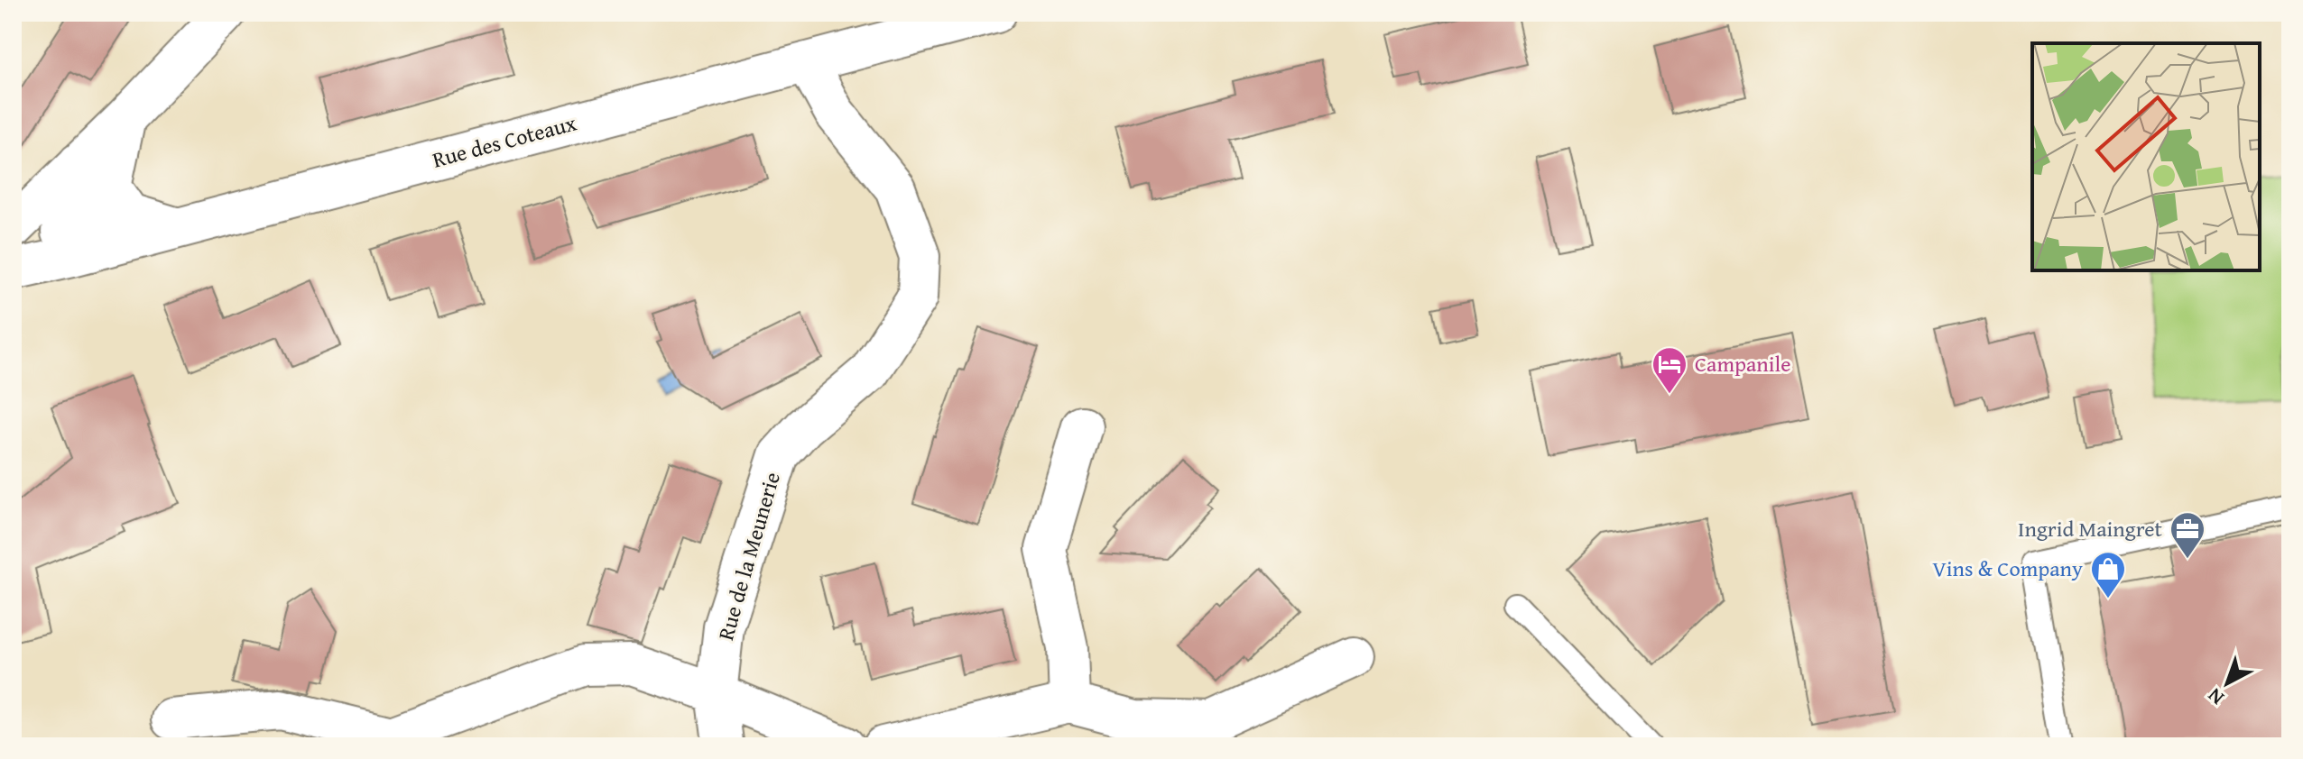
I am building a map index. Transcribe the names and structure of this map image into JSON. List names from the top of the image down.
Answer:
{
  "streets": {
    "street": ["Rue des Coteaux", "Rue de la Meunerie"]
  },
  "crossings": [
    ["Rue des Coteaux", "Rue de la Meunerie"]
  ],
  "places": {
    "hotel": ["Campanile"],
    "office": ["Ingrid Maingret"],
    "shop": ["Vins & Company"]
  },
  "north": "bottom left"
}
